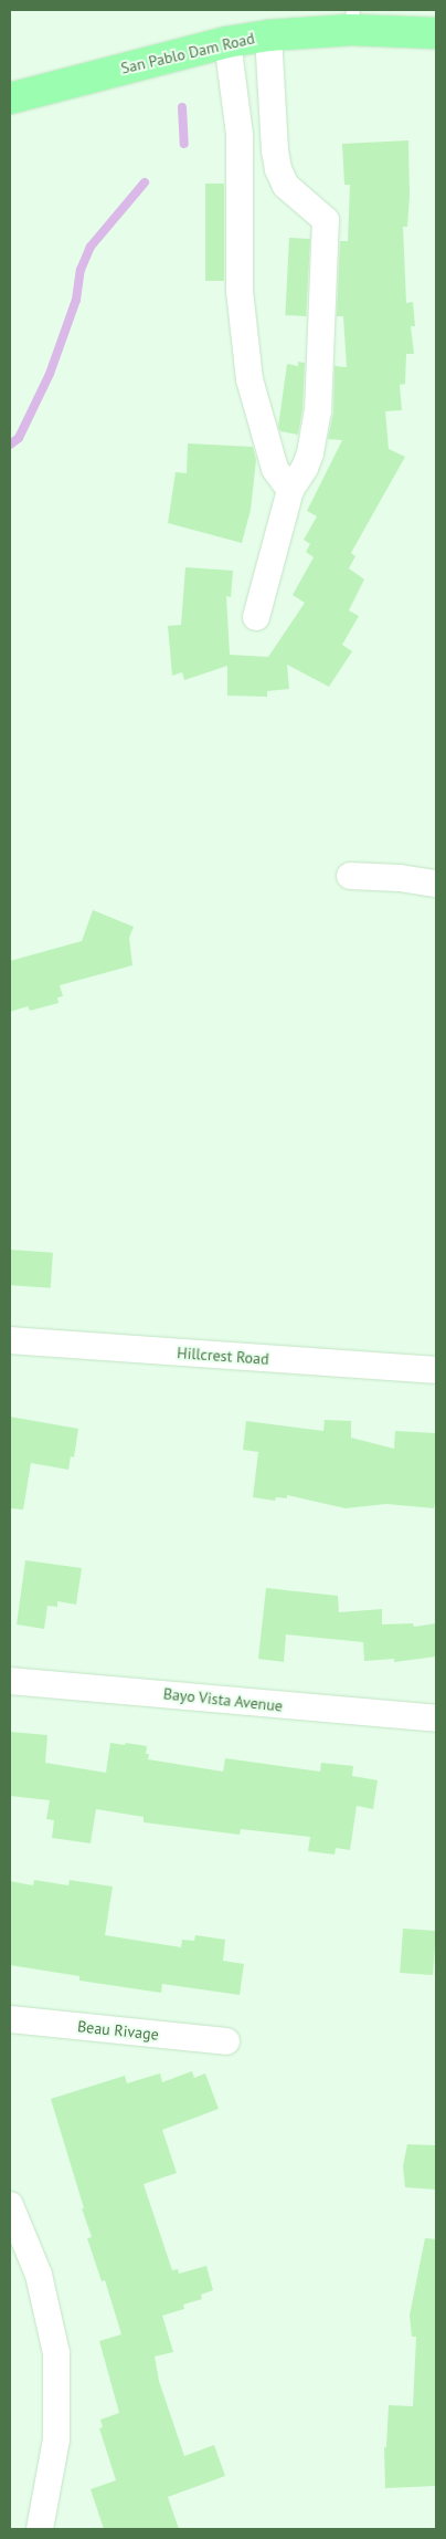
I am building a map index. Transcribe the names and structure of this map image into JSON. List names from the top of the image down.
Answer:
{
  "streets": {
    "main road": ["San Pablo Dam Road"],
    "street": ["Hillcrest Road", "Bayo Vista Avenue", "Beau Rivage"]
  }
}
